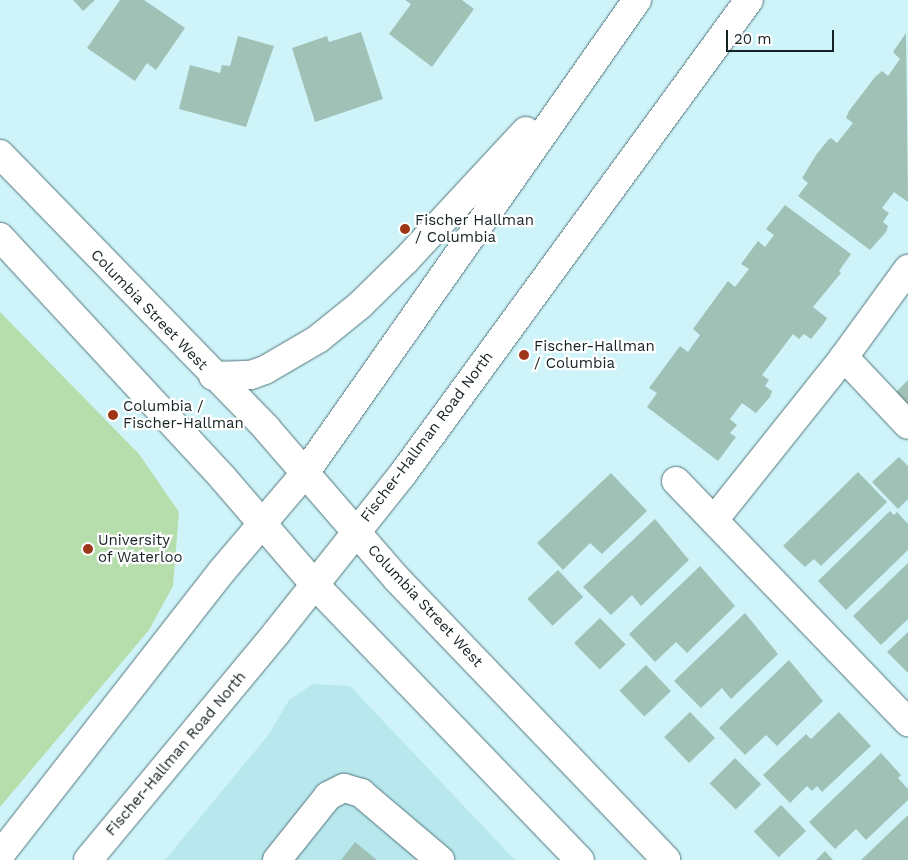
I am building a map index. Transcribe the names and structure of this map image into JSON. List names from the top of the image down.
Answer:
{
  "streets": {
    "main road": ["Columbia Street West", "Fischer-Hallman Road North"]
  },
  "crossings": [
    ["Columbia Street West", "Fischer-Hallman Road North"]
  ],
  "places": [
    "Fischer Hallman / Columbia",
    "Fischer-Hallman / Columbia",
    "Columbia / Fischer-Hallman",
    "University of Waterloo"
  ],
  "scale_bar": "20 m"
}
